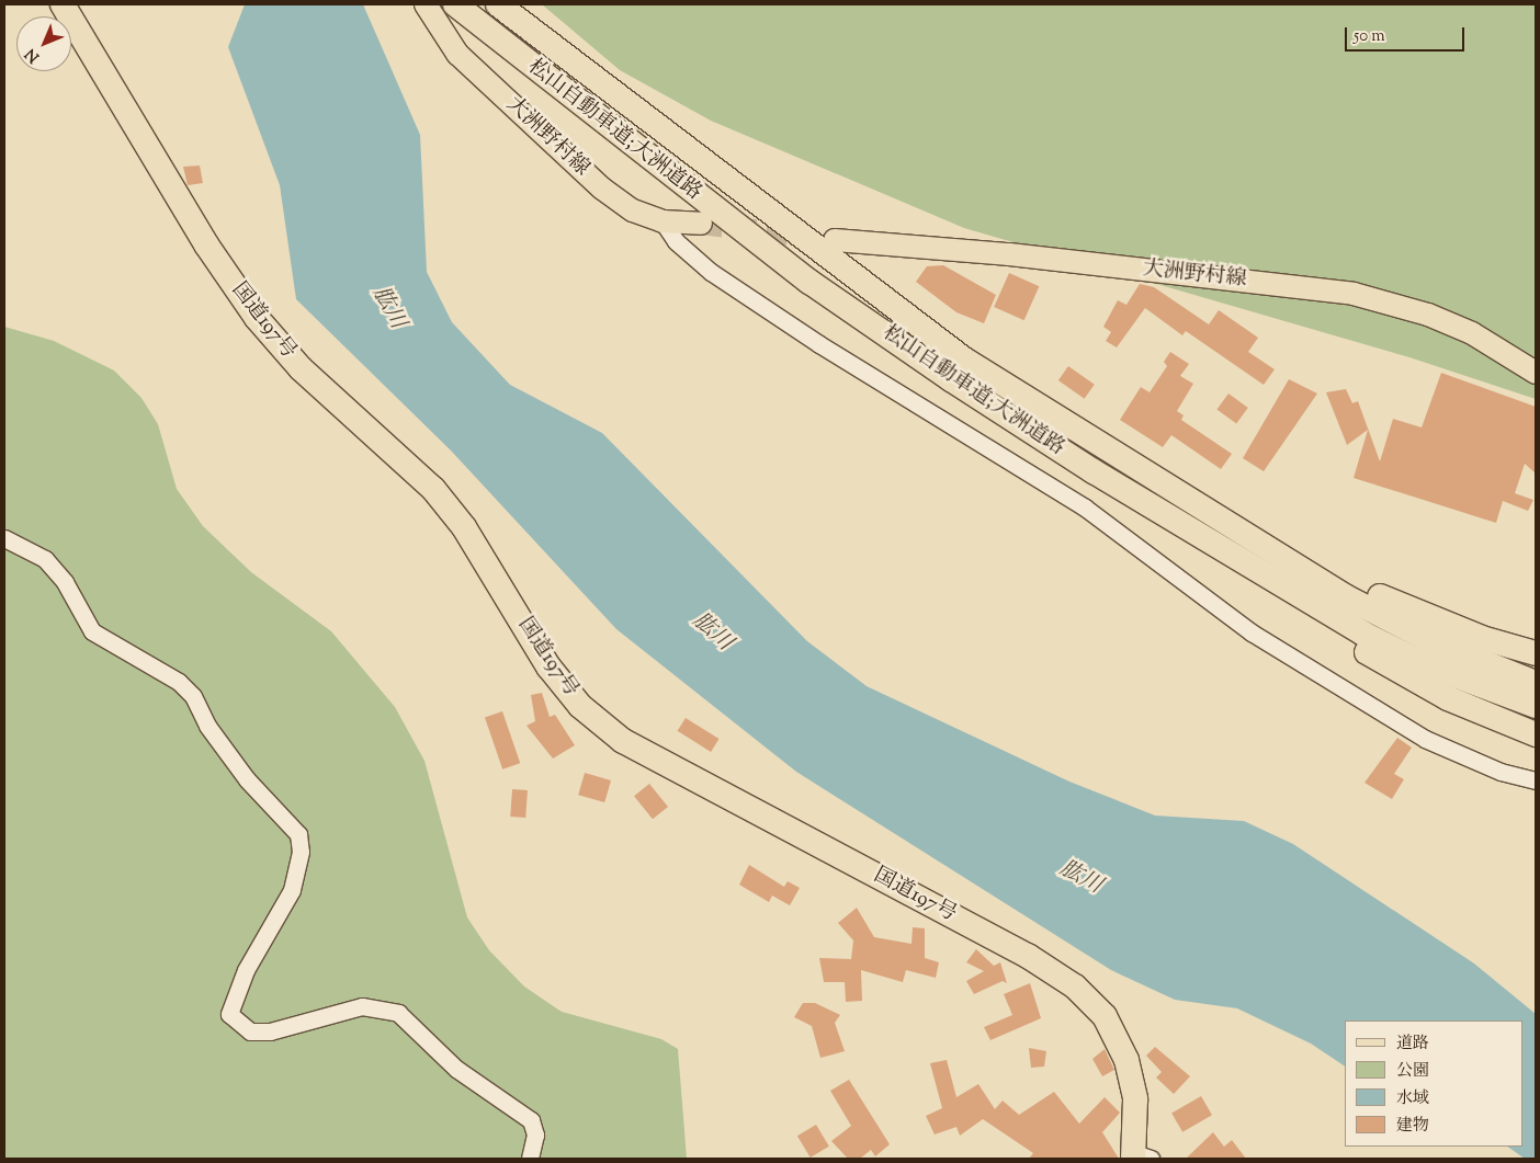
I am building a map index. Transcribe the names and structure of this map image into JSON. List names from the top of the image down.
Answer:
{
  "streets": {
    "highway": ["松山自動車道;大洲道路", "国道197号"],
    "main road": ["大洲野村線"]
  },
  "water": ["肱川"],
  "legend": [
    "道路",
    "公園",
    "水域",
    "建物"
  ],
  "scale_bar": "50 m",
  "north": "bottom left"
}
